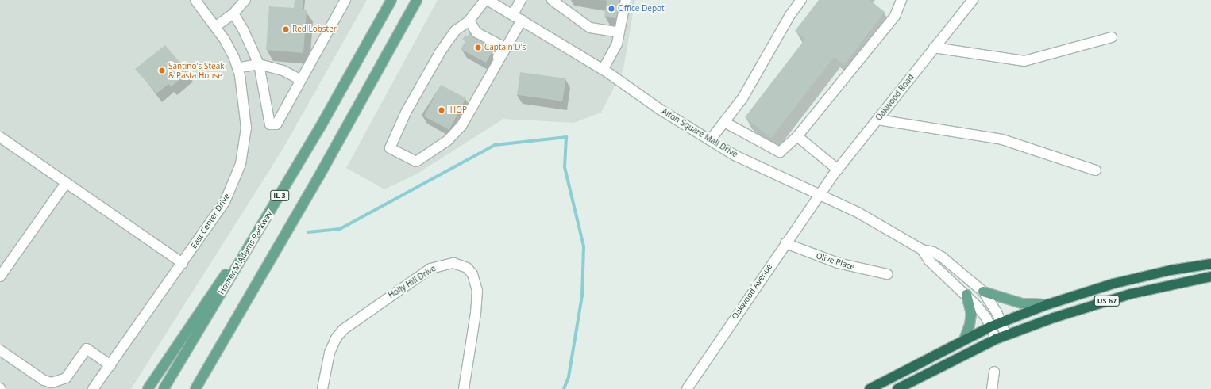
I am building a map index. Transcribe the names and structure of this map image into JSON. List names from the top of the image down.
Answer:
{
  "streets": {
    "highway": ["US 67"],
    "main road": ["IL 3", "Homer M Adams Parkway"],
    "street": [
      "Oakwood Road",
      "Alton Square Mall Drive",
      "East Center Drive",
      "Olive Place",
      "Holly Hill Drive",
      "Oakwood Avenue"
    ]
  },
  "crossings": [
    ["Oakwood Road", "Alton Square Mall Drive"],
    ["Oakwood Road", "Oakwood Avenue"],
    ["Alton Square Mall Drive", "Oakwood Avenue"],
    ["Alton Square Mall Drive", "US 67"],
    ["Olive Place", "Oakwood Avenue"]
  ],
  "places": [
    "Office Depot",
    "Red Lobster",
    "Captain D's",
    "Santino's Steak & Pasta House",
    "IHOP"
  ]
}
